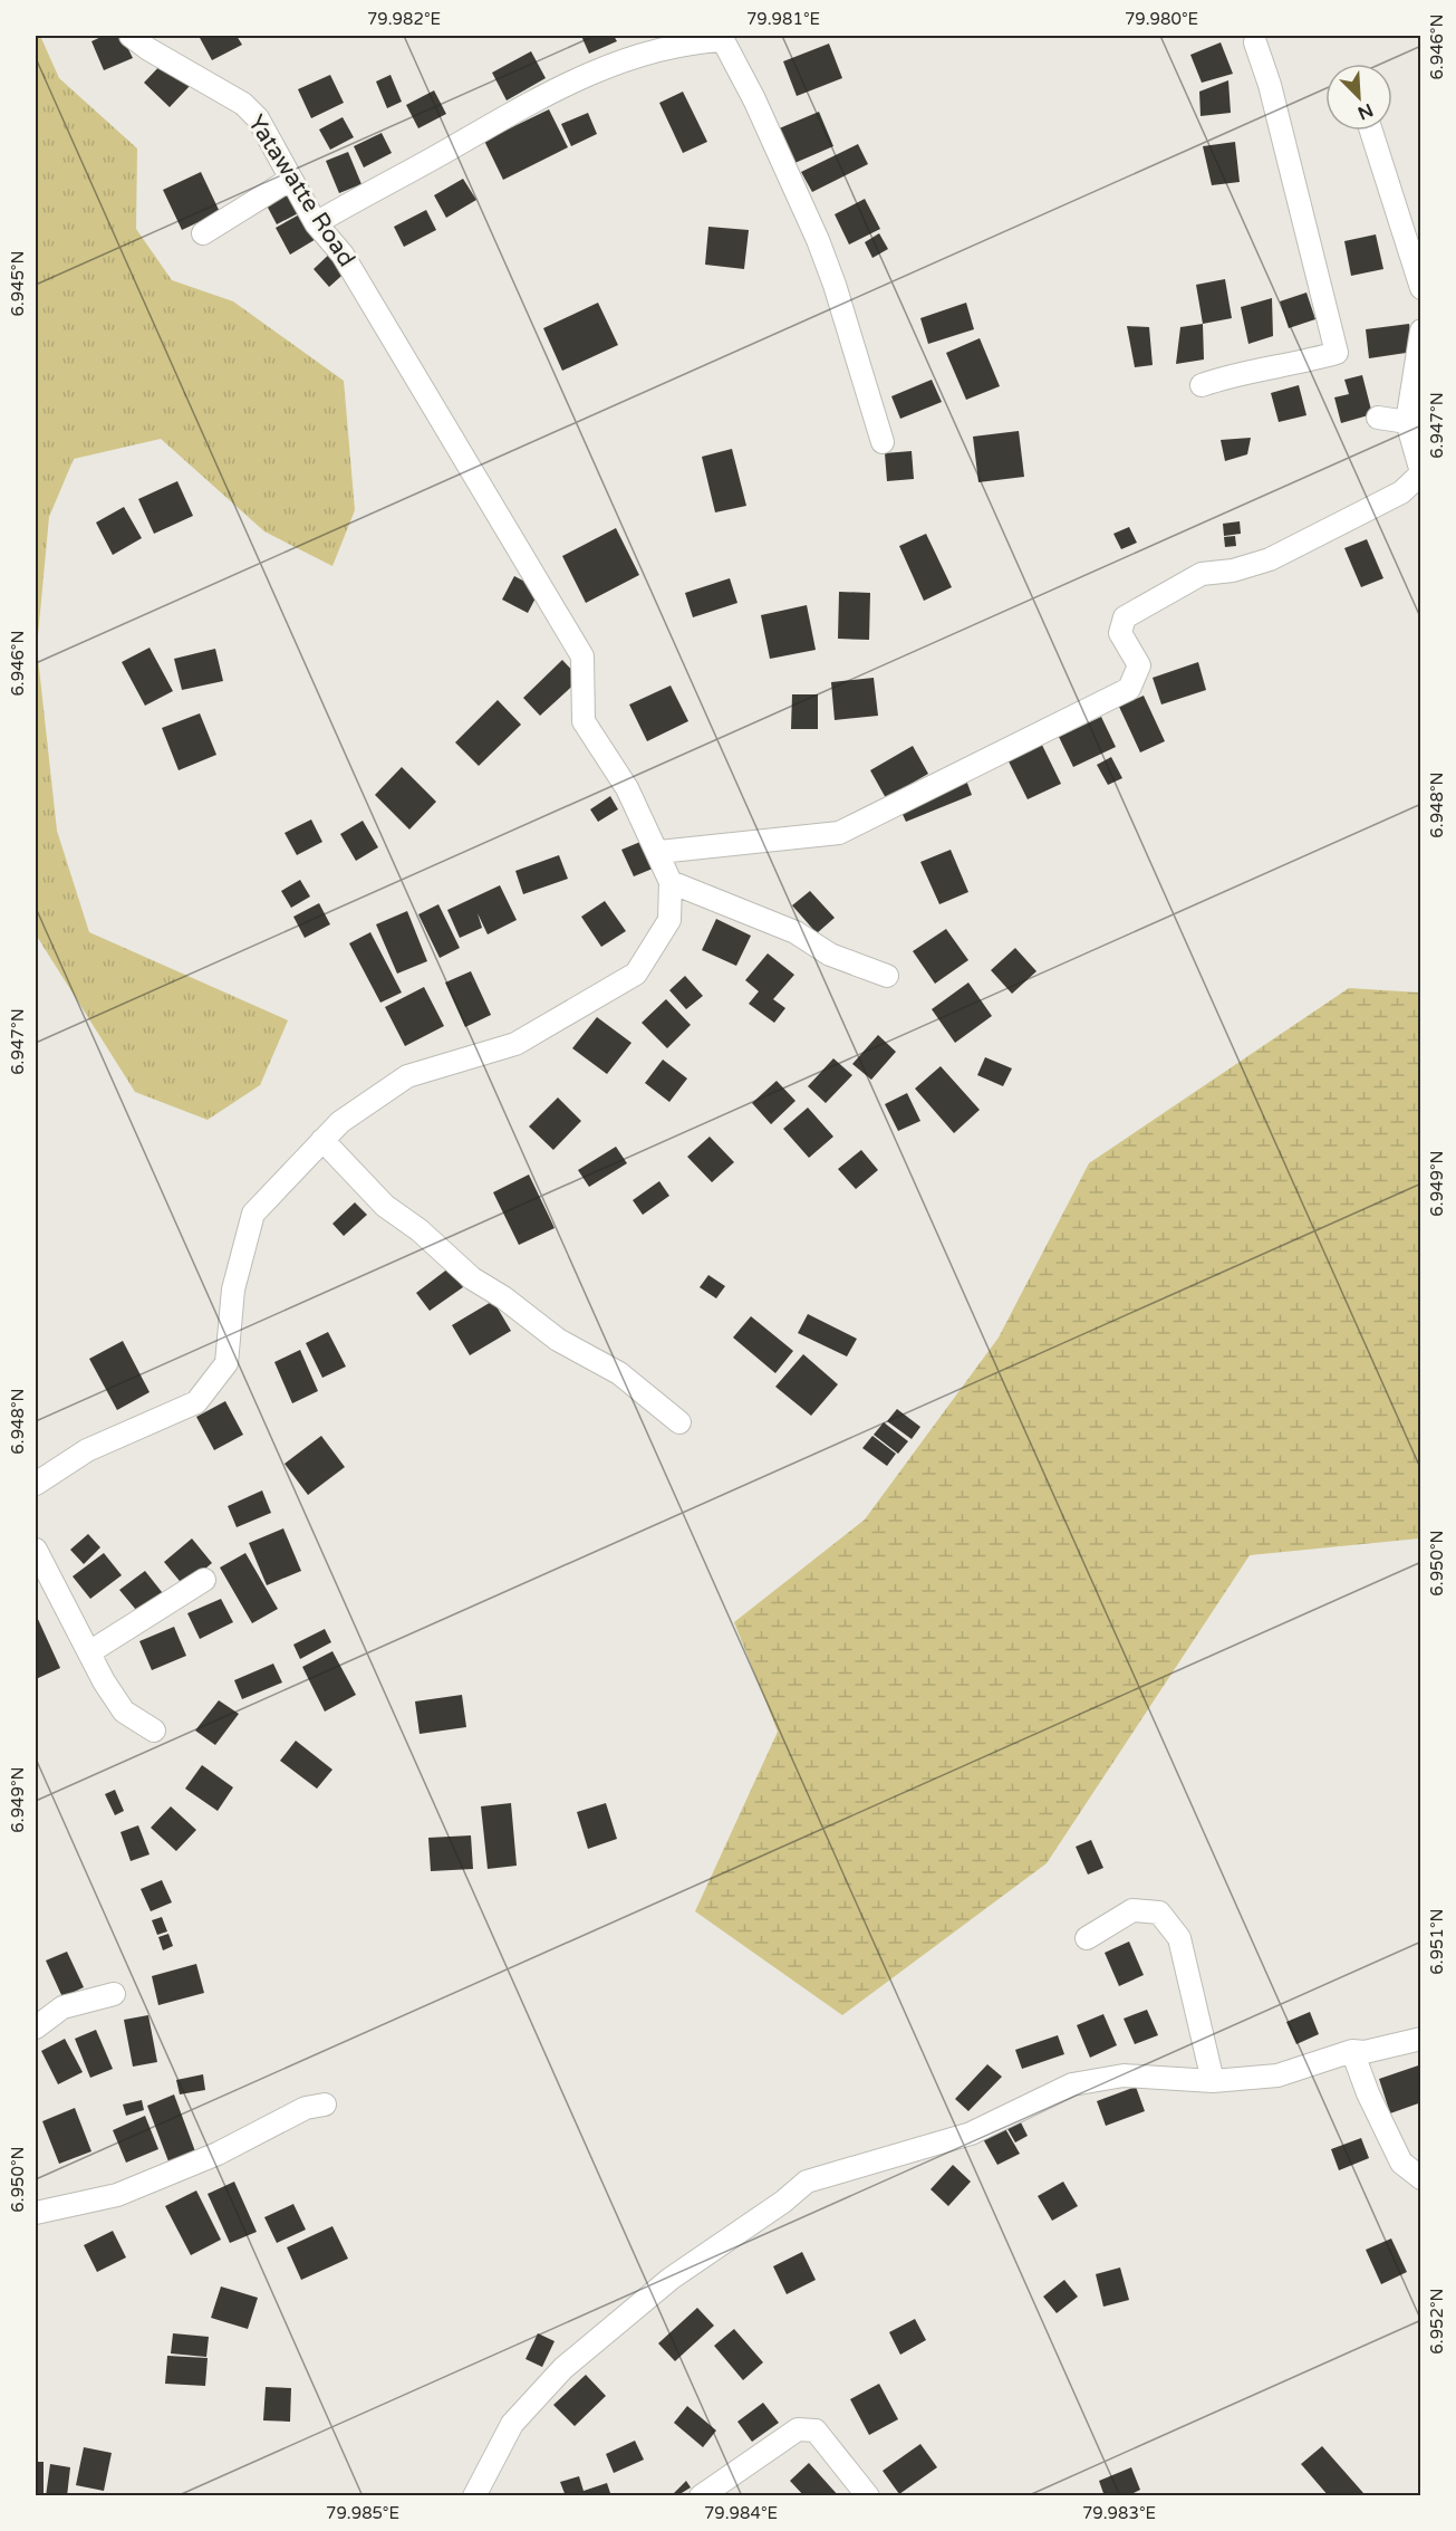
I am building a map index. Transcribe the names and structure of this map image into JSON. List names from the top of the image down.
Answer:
{
  "streets": {
    "street": ["Yatawatte Road"]
  },
  "north": "bottom right",
  "coordinates": [
    "79.982°E",
    "79.981°E",
    "79.980°E",
    "6.946°N",
    "6.945°N",
    "6.947°N",
    "6.948°N",
    "6.949°N",
    "6.950°N",
    "6.951°N",
    "6.952°N",
    "79.985°E",
    "79.984°E",
    "79.983°E"
  ]
}
